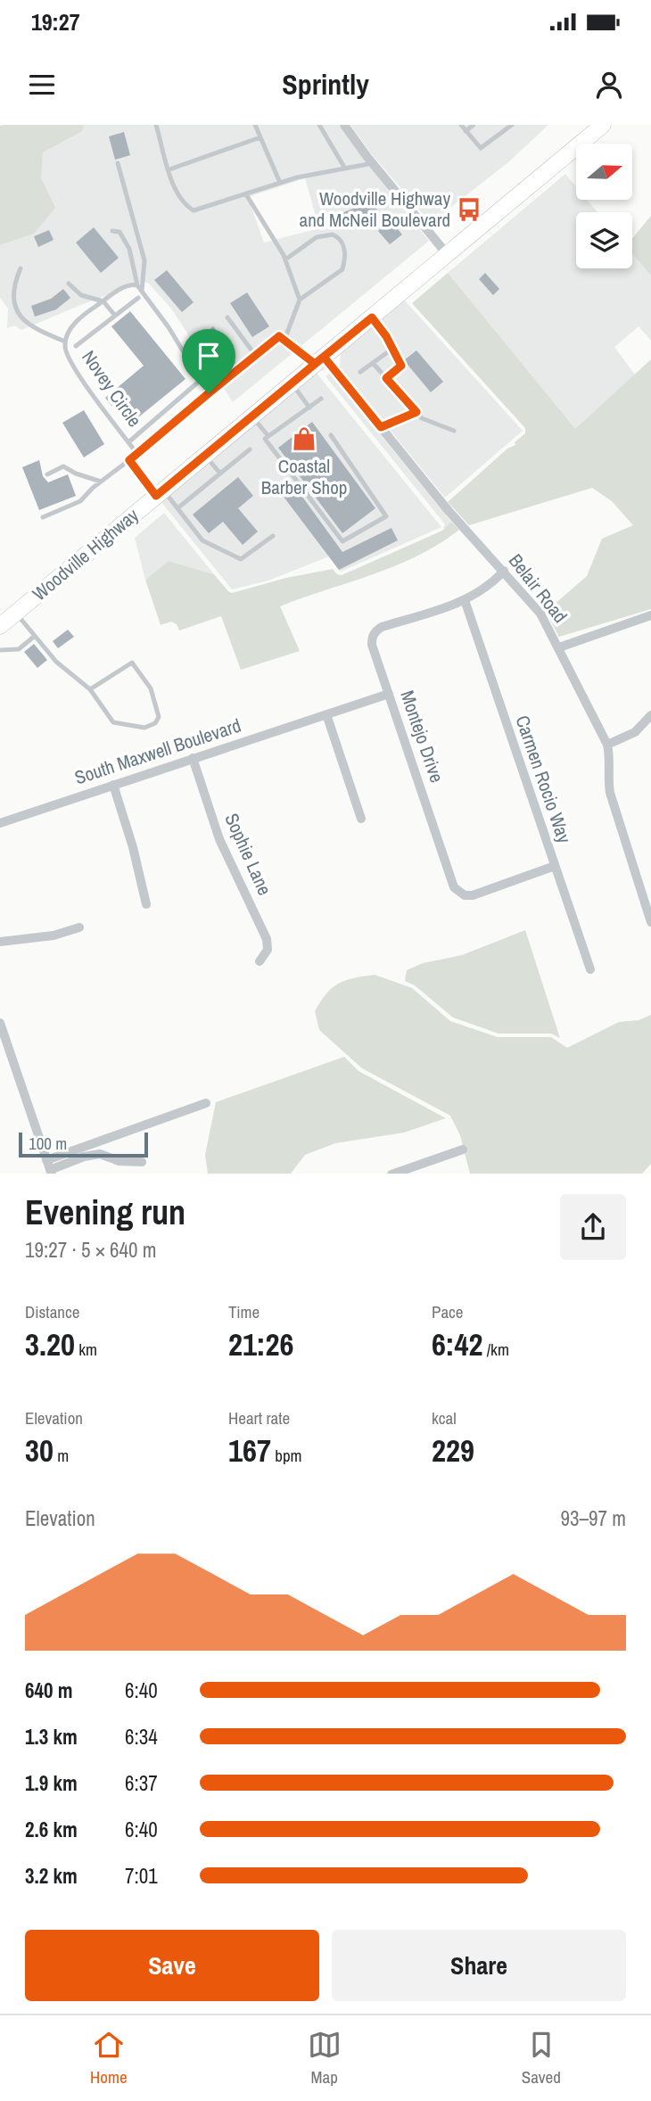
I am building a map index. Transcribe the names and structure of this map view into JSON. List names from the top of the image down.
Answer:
{
  "streets": {
    "main road": ["Woodville Highway"],
    "street": [
      "Novey Circle",
      "Belair Road",
      "Montejo Drive",
      "South Maxwell Boulevard",
      "Carmen Rocio Way",
      "Sophie Lane"
    ]
  },
  "crossings": [
    ["Novey Circle", "Woodville Highway"],
    ["Woodville Highway", "Belair Road"],
    ["Belair Road", "Montejo Drive"],
    ["Montejo Drive", "South Maxwell Boulevard"],
    ["Montejo Drive", "Carmen Rocio Way"],
    ["South Maxwell Boulevard", "Sophie Lane"]
  ],
  "places": {
    "bus stop": ["Woodville Highway and McNeil Boulevard"],
    "shop": ["Coastal Barber Shop"]
  },
  "scale_bar": "100 m",
  "north": "right",
  "page": {
    "status": "19:27",
    "header": "Sprintly",
    "scale": "100 m",
    "heading": ["Evening run", "19:27 · 5 × 640 m"],
    "stats": [
      ["Distance", "3.20 km"],
      ["Time", "21:26"],
      ["Pace", "6:42 /km"],
      ["Elevation", "30 m"],
      ["Heart rate", "167 bpm"],
      ["kcal", "229"]
    ],
    "chart": ["Elevation", "93–97 m"],
    "list": [
      {
        "name": "640 m",
        "note": "6:40"
      },
      {
        "name": "1.3 km",
        "note": "6:34"
      },
      {
        "name": "1.9 km",
        "note": "6:37"
      },
      {
        "name": "2.6 km",
        "note": "6:40"
      },
      {
        "name": "3.2 km",
        "note": "7:01"
      }
    ],
    "buttons": ["Save", "Share"],
    "tabs": ["Home", "Map", "Saved"]
  }
}
